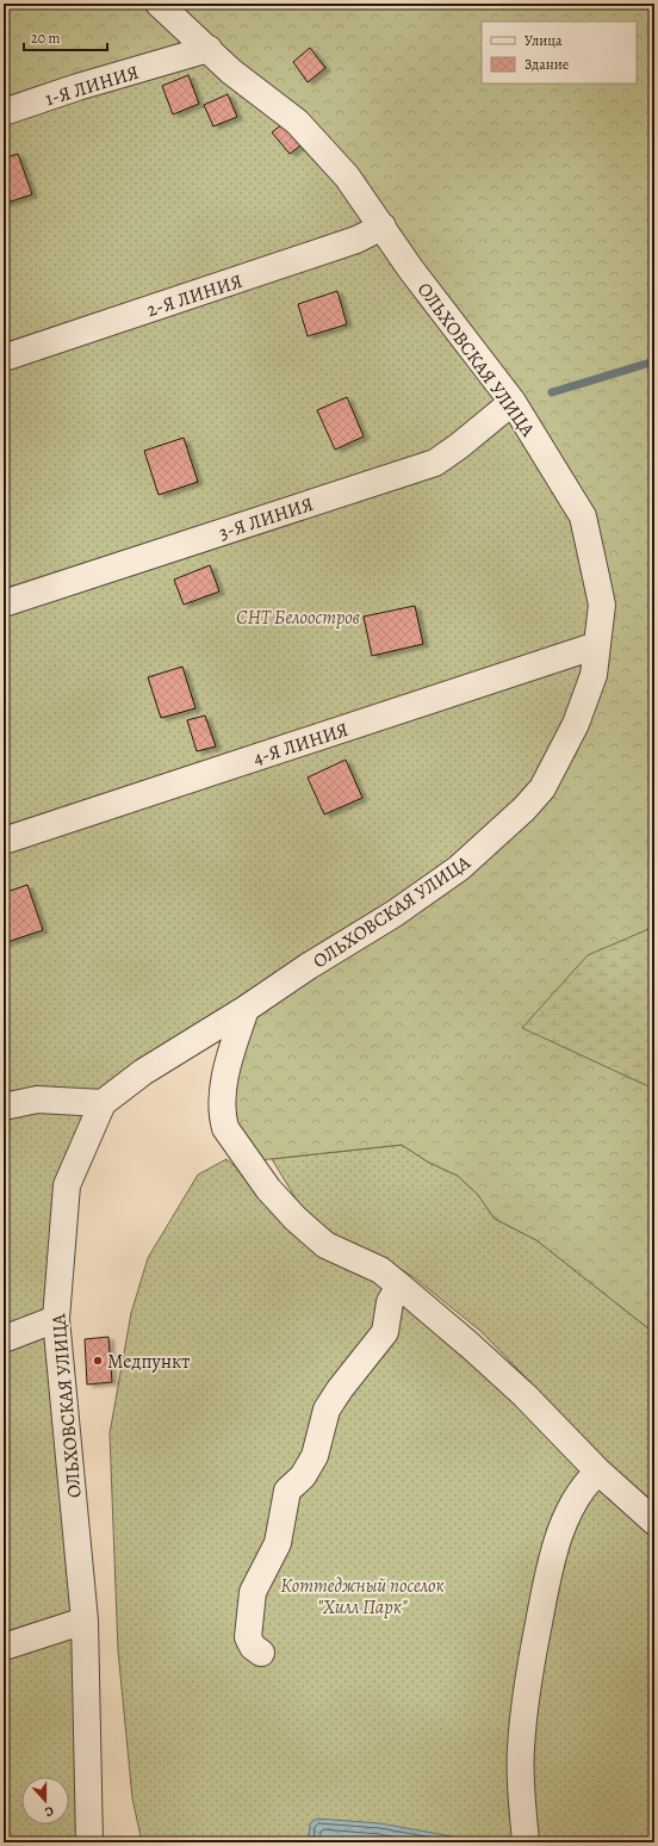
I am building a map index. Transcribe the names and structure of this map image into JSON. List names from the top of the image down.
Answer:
{
  "streets": {
    "street": [
      "1-Я ЛИНИЯ",
      "2-Я ЛИНИЯ",
      "ОЛЬХОВСКАЯ УЛИЦА",
      "3-Я ЛИНИЯ",
      "4-Я ЛИНИЯ"
    ]
  },
  "crossings": [
    ["1-Я ЛИНИЯ", "ОЛЬХОВСКАЯ УЛИЦА"],
    ["2-Я ЛИНИЯ", "ОЛЬХОВСКАЯ УЛИЦА"],
    ["ОЛЬХОВСКАЯ УЛИЦА", "3-Я ЛИНИЯ"],
    ["ОЛЬХОВСКАЯ УЛИЦА", "4-Я ЛИНИЯ"]
  ],
  "parks": ["СНТ Белоостров", "Коттеджный поселок \"Хилл Парк\""],
  "places": ["Медпункт"],
  "legend": ["Улица", "Здание"],
  "scale_bar": "20 m",
  "north": "bottom"
}
